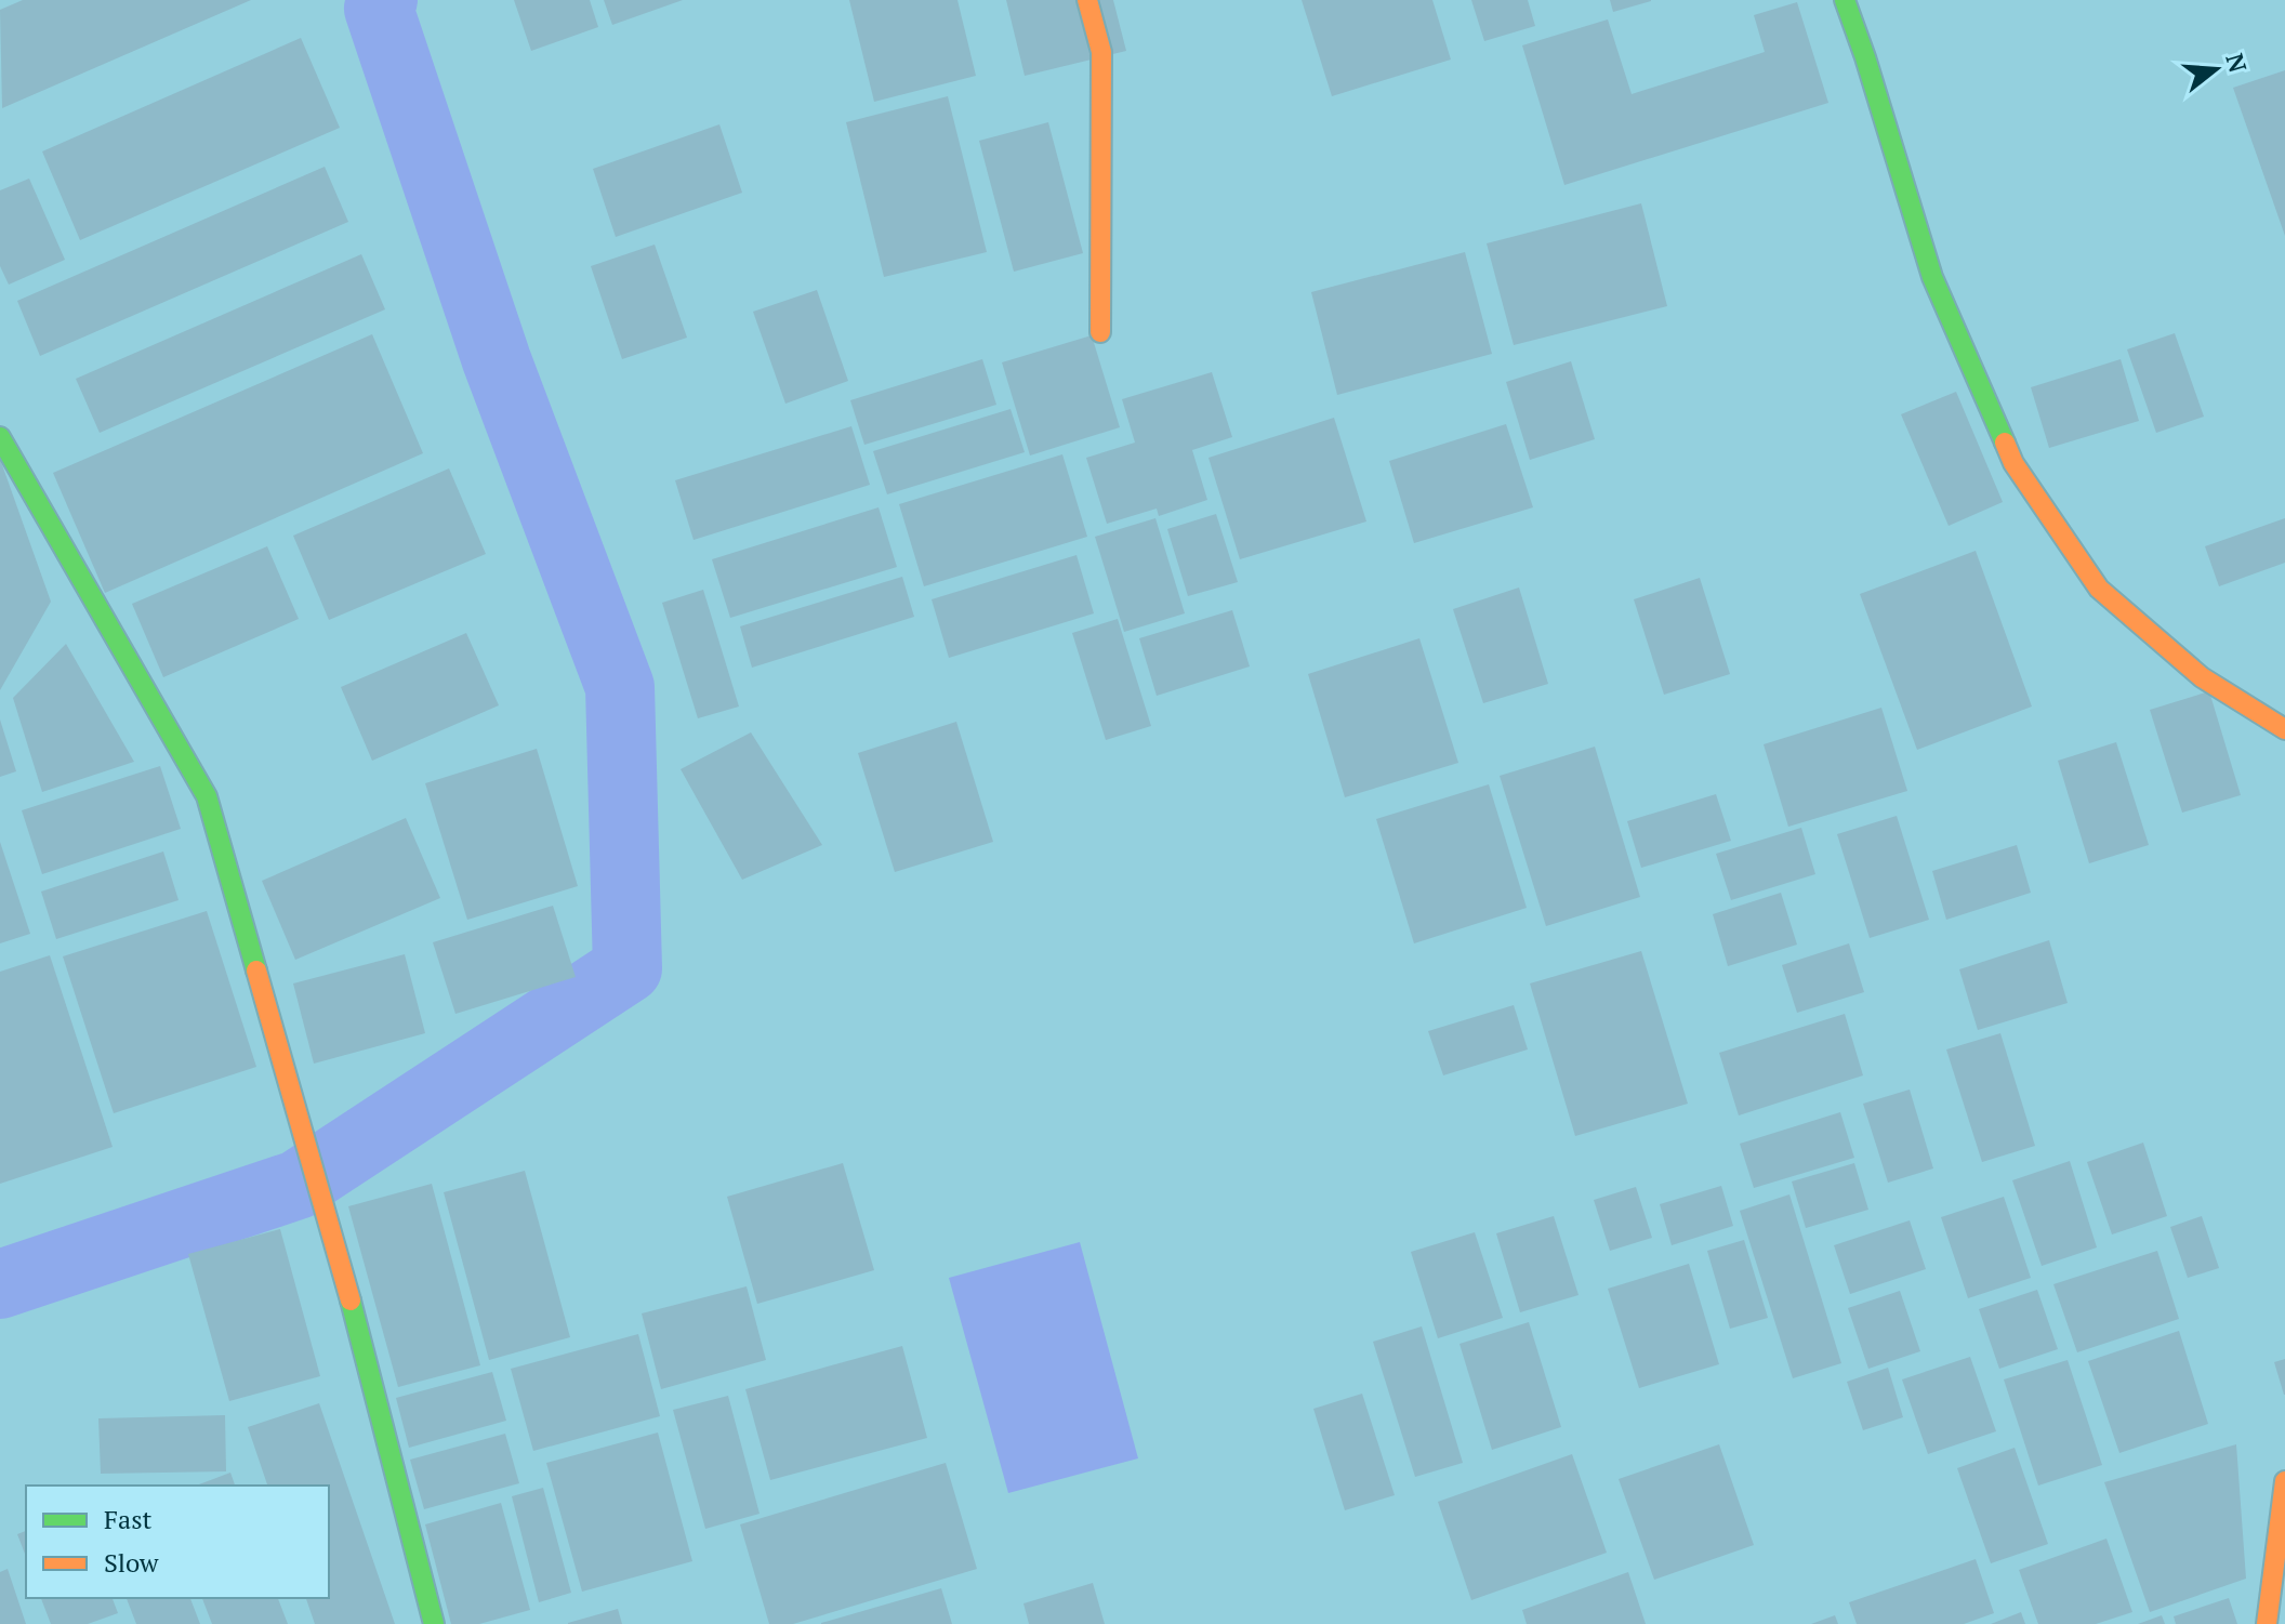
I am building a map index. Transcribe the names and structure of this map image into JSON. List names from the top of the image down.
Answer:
{
  "legend": ["Fast", "Slow"],
  "north": "right"
}
